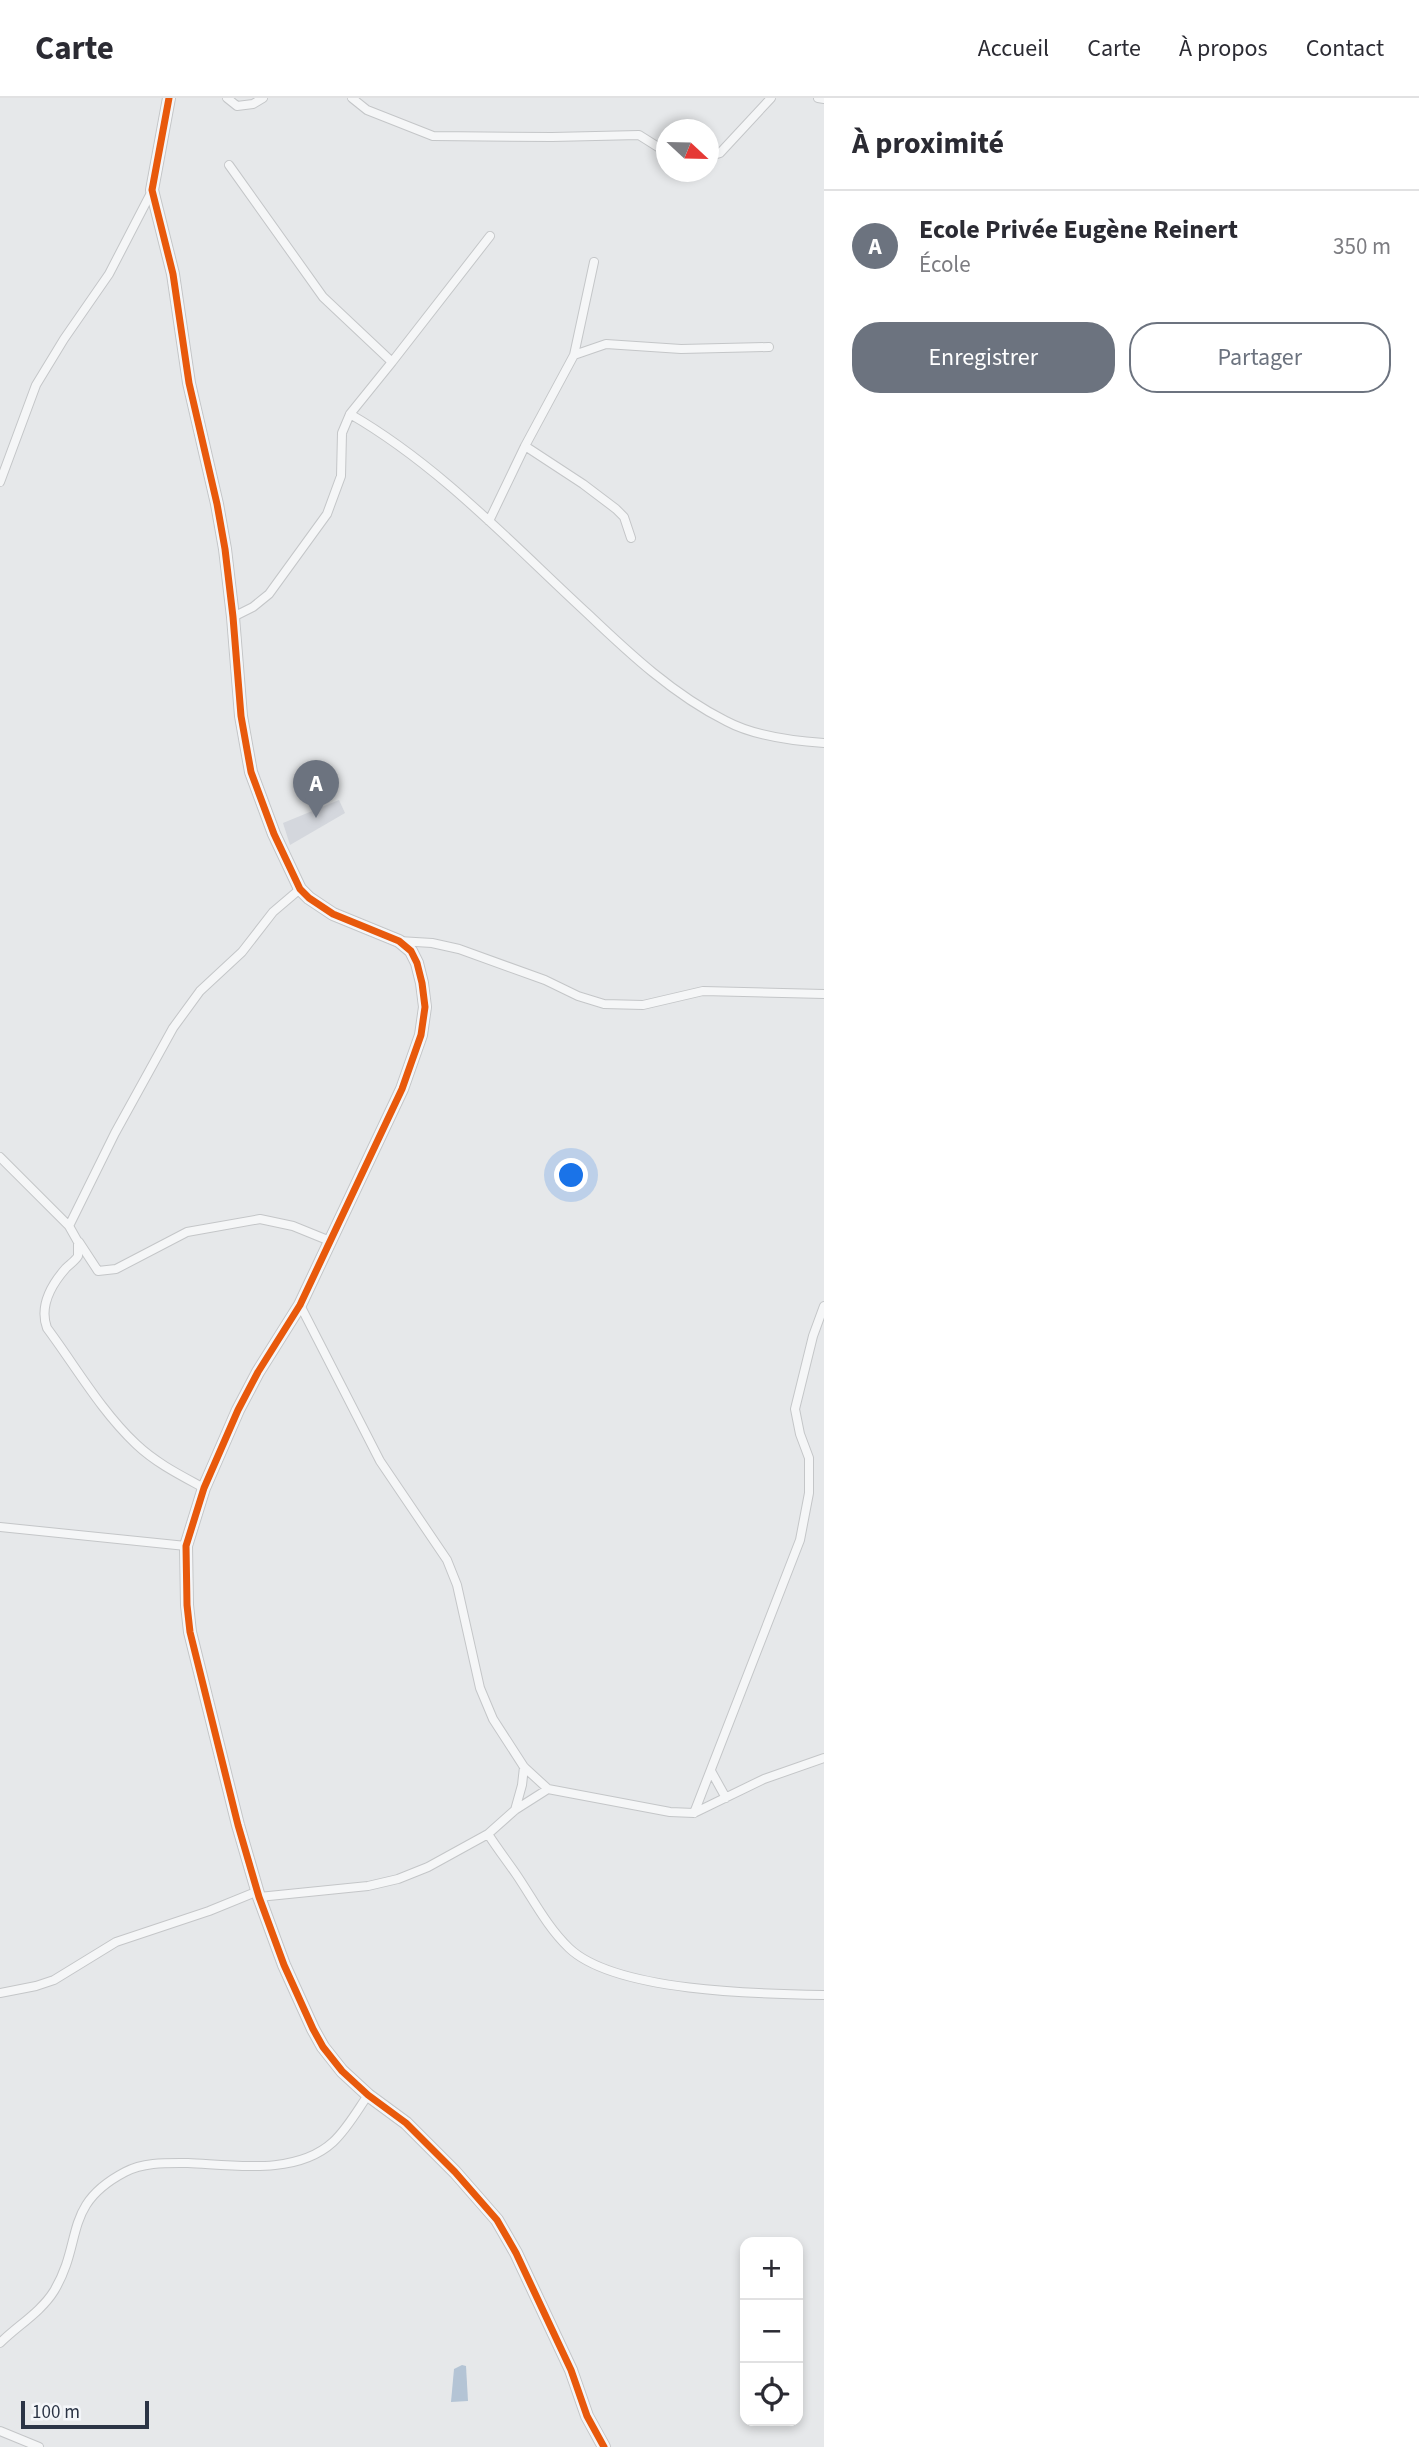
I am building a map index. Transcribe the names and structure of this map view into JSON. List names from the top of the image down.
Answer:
{
  "scale_bar": "100 m",
  "north": "right",
  "page": {
    "header": "Carte",
    "nav": [
      "Accueil",
      "Carte",
      "À propos",
      "Contact"
    ],
    "heading": "À proximité",
    "list": [
      {
        "mark": "A",
        "name": "Ecole Privée Eugène Reinert",
        "note": "École",
        "value": "350 m"
      }
    ],
    "buttons": ["Enregistrer", "Partager"],
    "pins": "A",
    "map_buttons": ["+", "−"],
    "scale": "100 m"
  }
}
